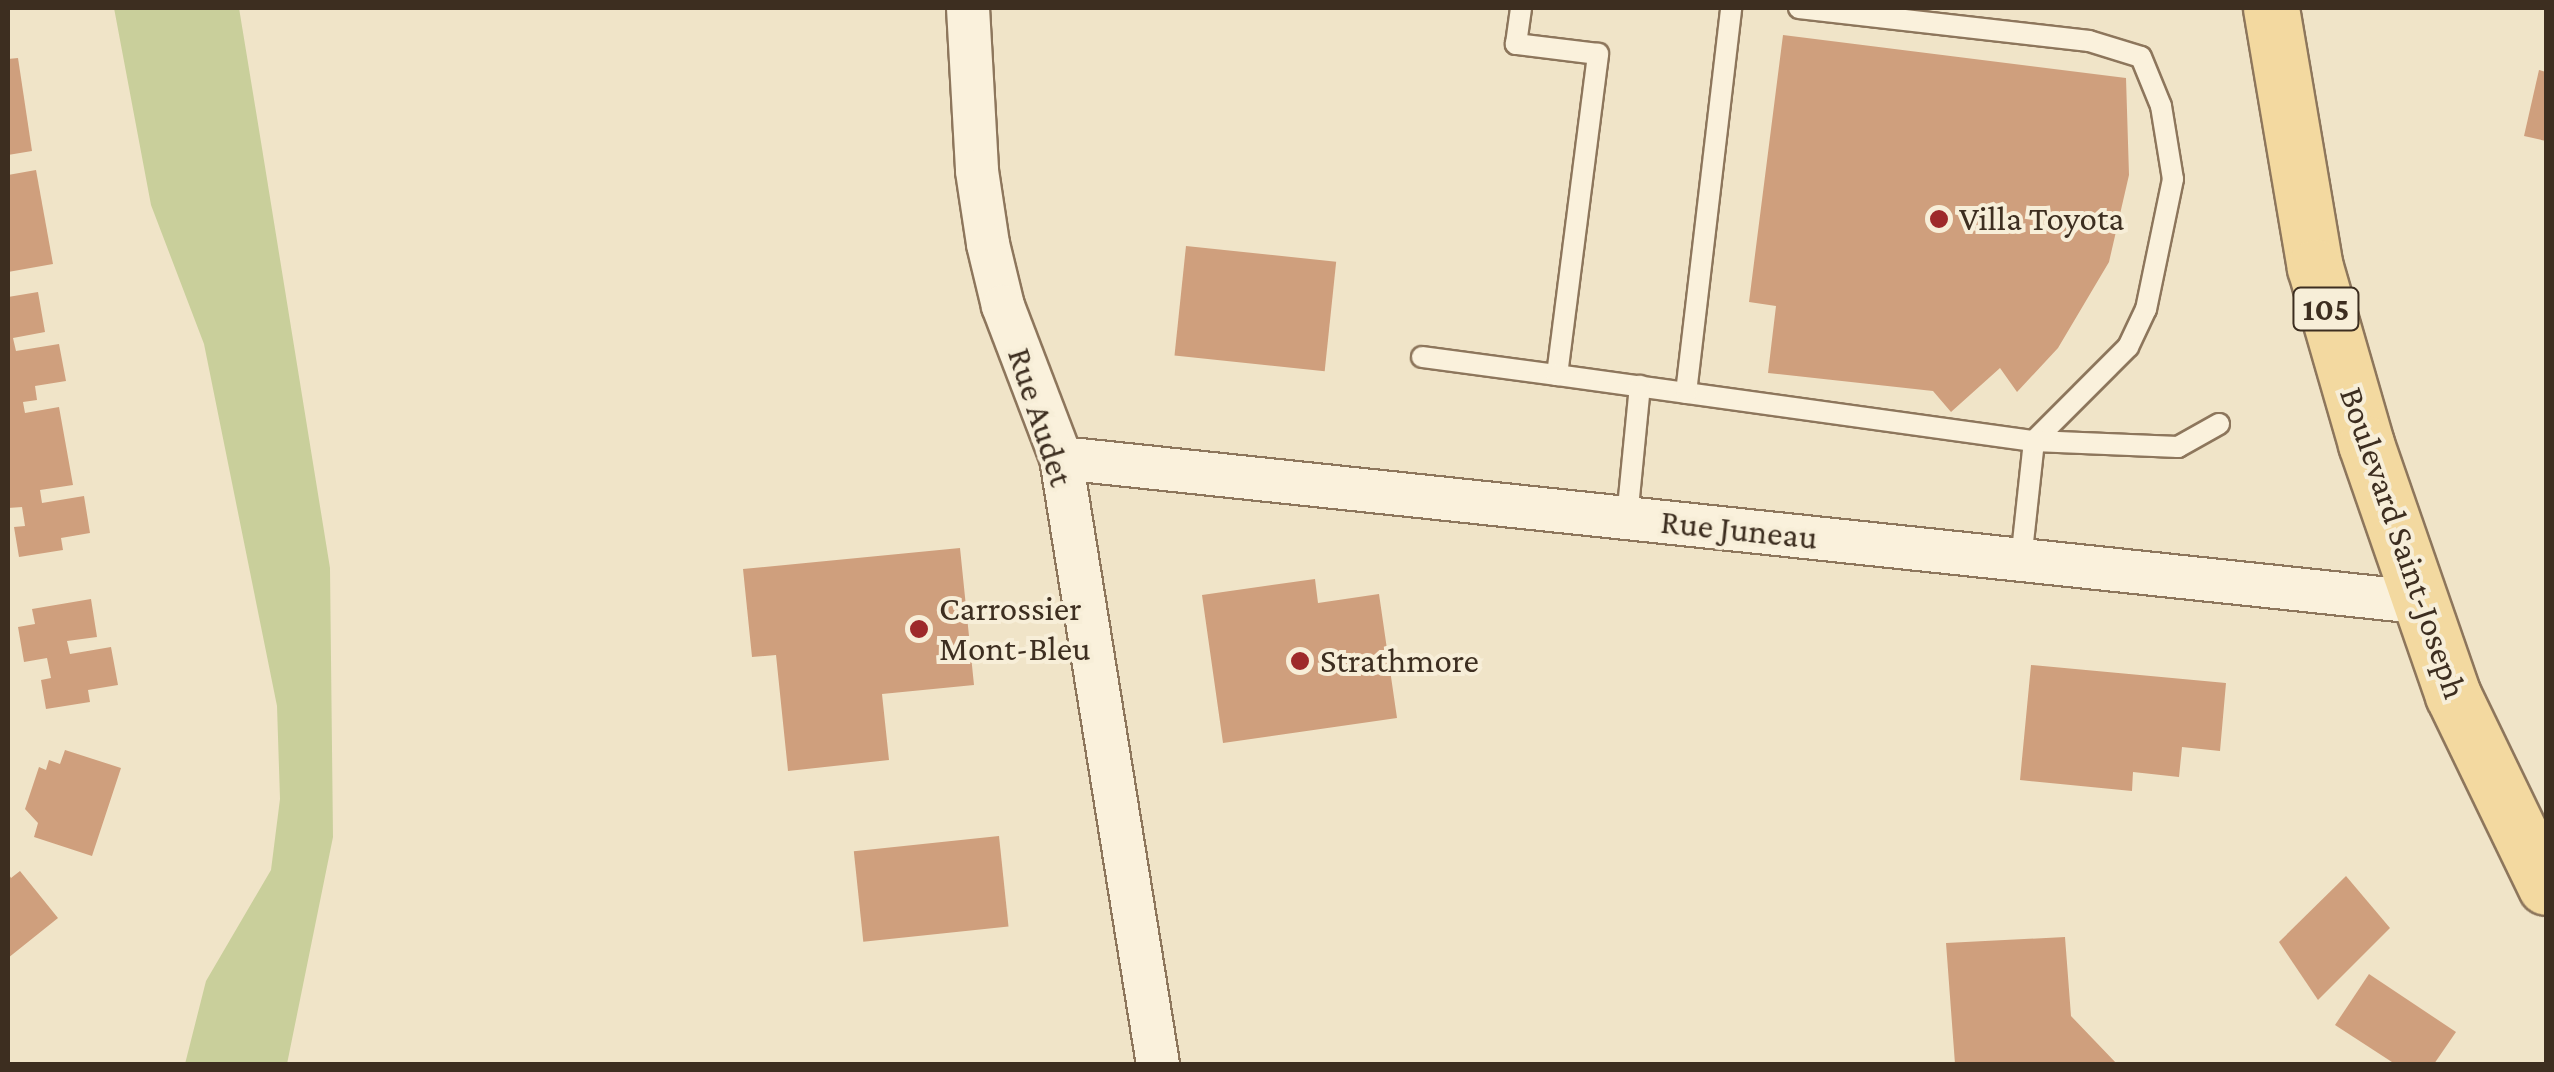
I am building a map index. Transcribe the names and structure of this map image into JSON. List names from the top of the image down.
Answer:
{
  "streets": {
    "main road": ["105", "Boulevard Saint-Joseph"],
    "street": ["Rue Audet", "Rue Juneau"]
  },
  "crossings": [
    ["Rue Audet", "Rue Juneau"],
    ["Rue Juneau", "Boulevard Saint-Joseph"]
  ],
  "places": ["Villa Toyota", "Carrossier Mont-Bleu", "Strathmore"]
}
